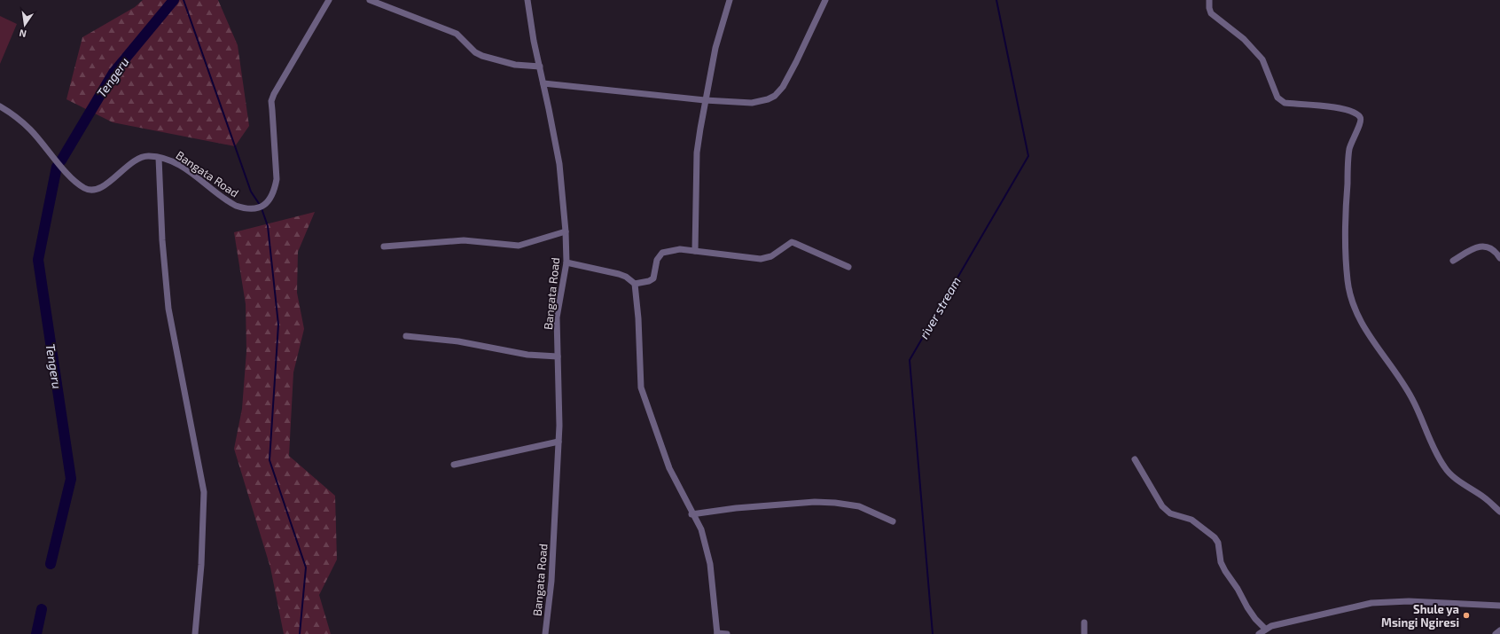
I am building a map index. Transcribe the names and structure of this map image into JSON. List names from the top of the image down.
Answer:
{
  "streets": {
    "street": ["Bangata Road"]
  },
  "water": ["Tengeru", "river stream"],
  "places": ["Shule ya Msingi Ngiresi"],
  "north": "bottom"
}
